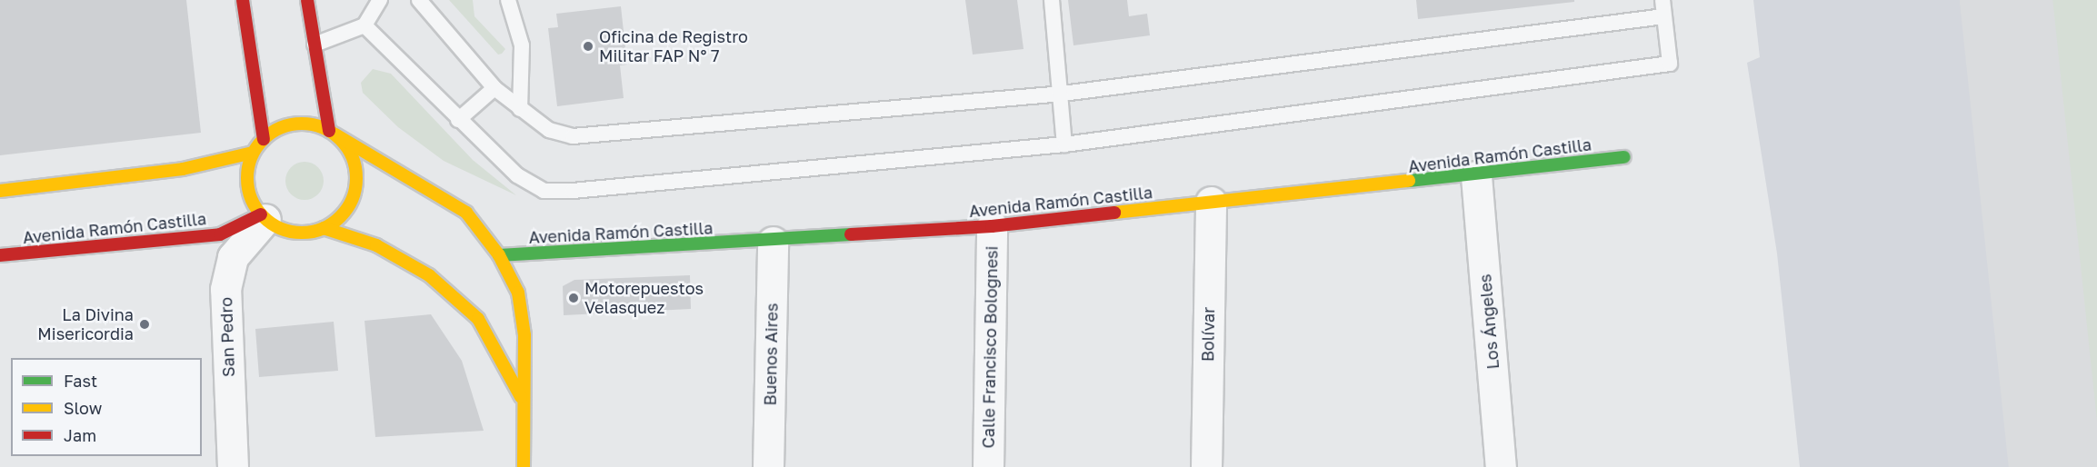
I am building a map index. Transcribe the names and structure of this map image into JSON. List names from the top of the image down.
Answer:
{
  "streets": {
    "main road": ["Avenida Ramón Castilla"],
    "street": [
      "Los Ángeles",
      "Bolívar",
      "San Pedro",
      "Calle Francisco Bolognesi",
      "Buenos Aires"
    ]
  },
  "crossings": [
    ["Avenida Ramón Castilla", "Los Ángeles"],
    ["Avenida Ramón Castilla", "Bolívar"],
    ["Avenida Ramón Castilla", "San Pedro"],
    ["Avenida Ramón Castilla", "Calle Francisco Bolognesi"],
    ["Avenida Ramón Castilla", "Buenos Aires"]
  ],
  "places": ["Oficina de Registro Militar FAP N° 7", "Motorepuestos Velasquez", "La Divina Misericordia"],
  "legend": ["Fast", "Slow", "Jam"]
}
